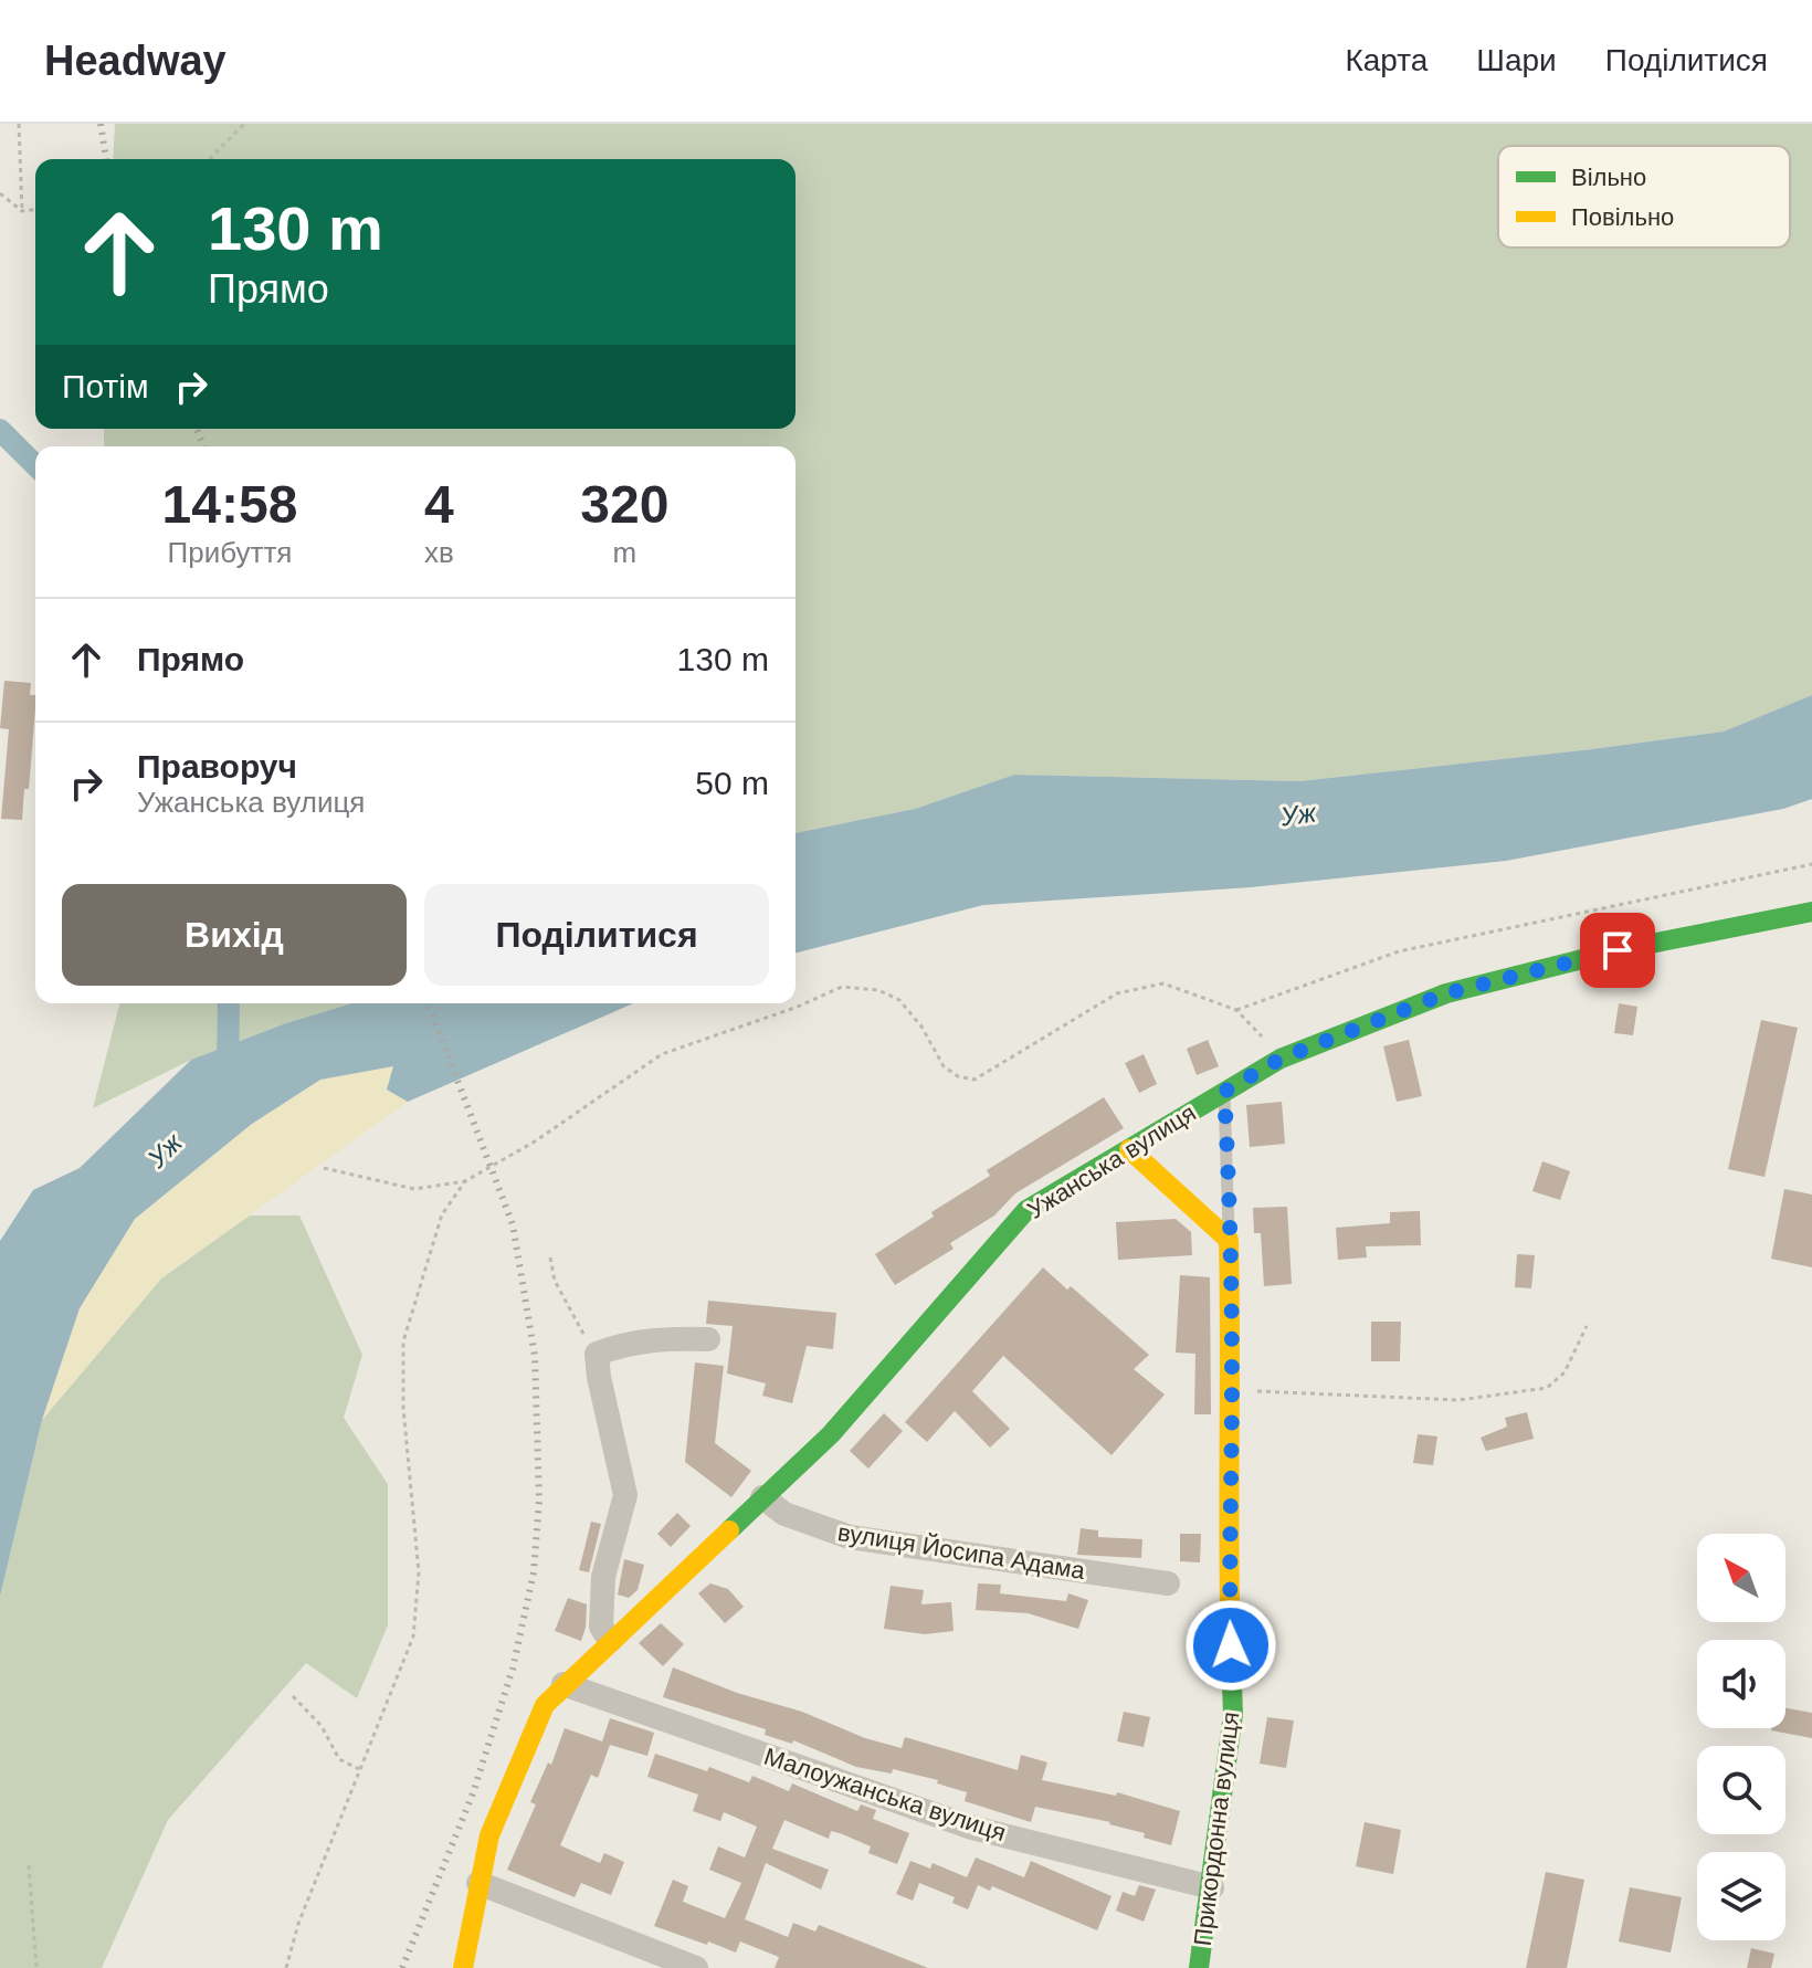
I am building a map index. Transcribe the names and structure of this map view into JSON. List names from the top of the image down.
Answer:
{
  "streets": {
    "street": [
      "Ужанська вулиця",
      "вулиця Йосипа Адама",
      "Малоужанська вулиця",
      "Прикордонна вулиця"
    ]
  },
  "crossings": [
    ["Ужанська вулиця", "вулиця Йосипа Адама"],
    ["Ужанська вулиця", "Малоужанська вулиця"],
    ["Малоужанська вулиця", "Прикордонна вулиця"]
  ],
  "water": ["Уж"],
  "legend": ["Вільно", "Повільно"],
  "north": "top left",
  "page": {
    "header": "Headway",
    "nav": ["Карта", "Шари", "Поділитися"],
    "turn": ["130 m", "Прямо"],
    "then": "Потім",
    "eta": [
      "14:58",
      "Прибуття",
      "4",
      "хв",
      "320",
      "m"
    ],
    "list": [
      {
        "name": "Прямо",
        "value": "130 m"
      },
      {
        "name": "Праворуч",
        "note": "Ужанська вулиця",
        "value": "50 m"
      }
    ],
    "buttons": ["Вихід", "Поділитися"]
  }
}
